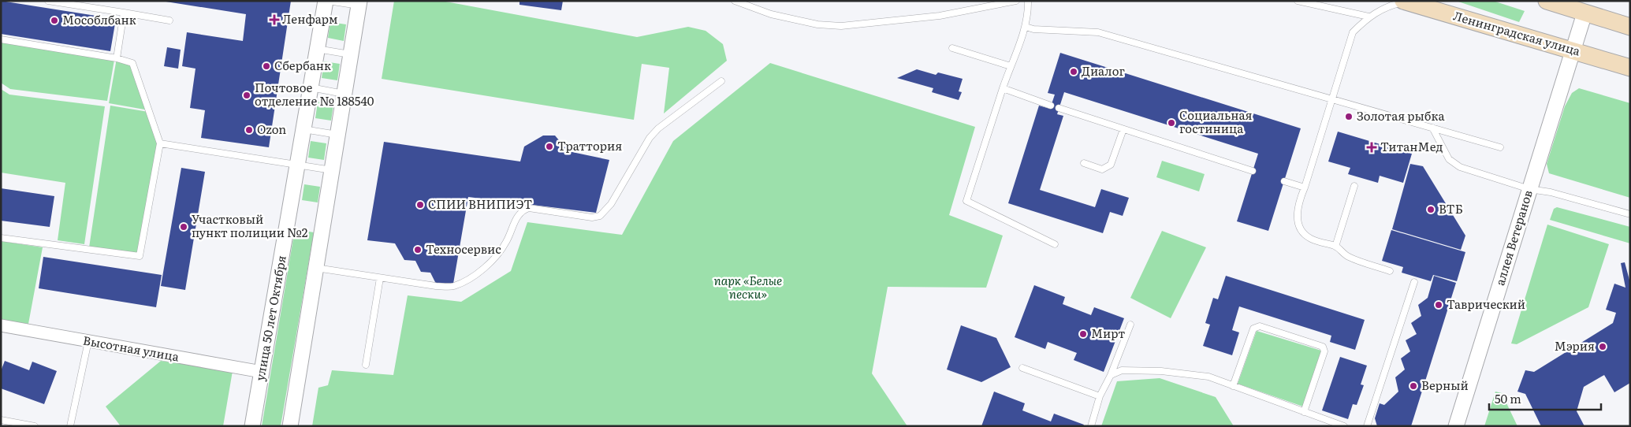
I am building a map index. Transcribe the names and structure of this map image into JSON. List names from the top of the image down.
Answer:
{
  "streets": {
    "main road": ["Ленинградская улица"],
    "street": ["аллея Ветеранов", "улица 50 лет Октября", "Высотная улица"]
  },
  "crossings": [
    ["Ленинградская улица", "аллея Ветеранов"],
    ["улица 50 лет Октября", "Высотная улица"]
  ],
  "parks": ["парк «Белые пески»"],
  "places": {
    "health": ["Ленфарм", "ТитанМед"],
    "other": [
      "Мособлбанк",
      "Сбербанк",
      "Диалог",
      "Почтовое отделение № 188540",
      "Золотая рыбка",
      "Социальная гостиница",
      "Ozon",
      "Траттория",
      "СПИИ ВНИПИЭТ",
      "ВТБ",
      "Участковый пункт полиции №2",
      "Техносервис",
      "Таврический",
      "Мирт",
      "Мэрия",
      "Верный"
    ]
  },
  "scale_bar": "50 m"
}
